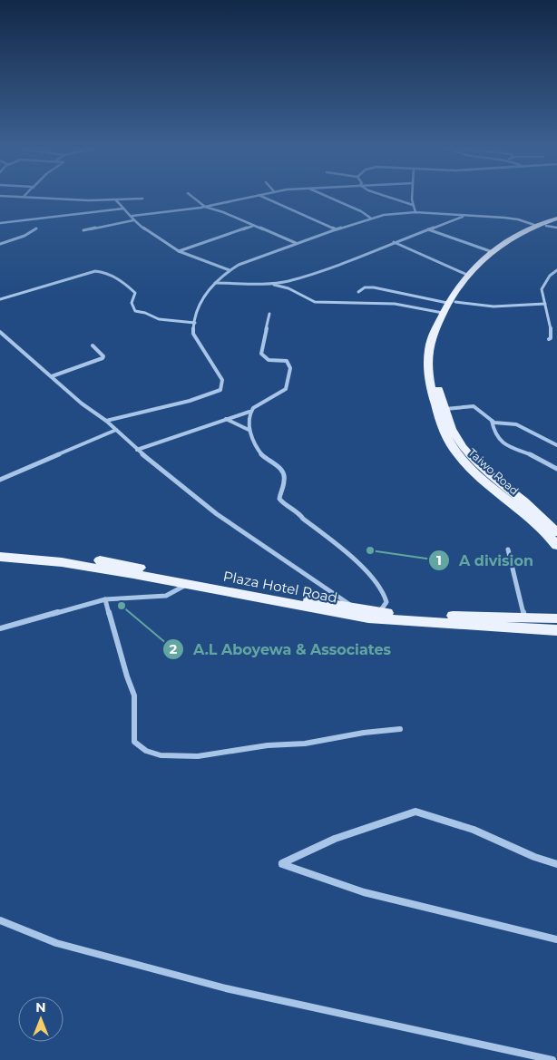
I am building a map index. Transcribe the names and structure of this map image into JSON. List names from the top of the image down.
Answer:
{
  "streets": {
    "main road": ["Taiwo Road", "Plaza Hotel Road"]
  },
  "places": ["A division", "A.L Aboyewa & Associates"],
  "north": "top"
}
